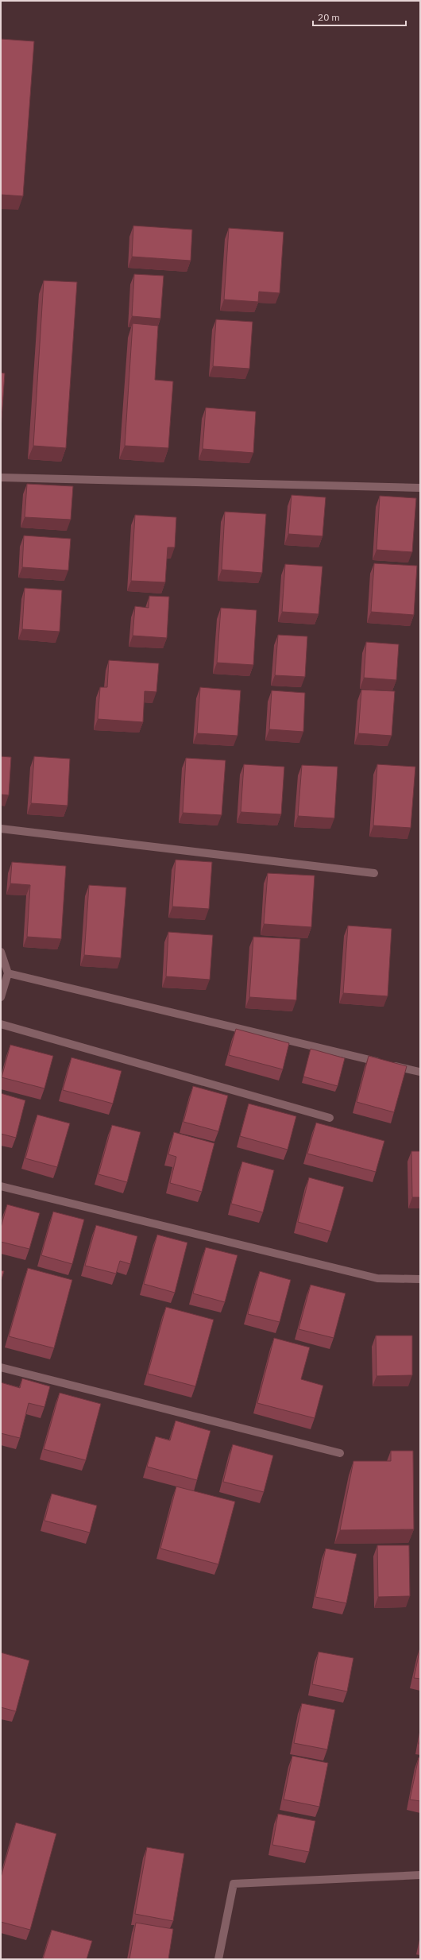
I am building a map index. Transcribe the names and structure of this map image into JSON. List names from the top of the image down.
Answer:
{
  "scale_bar": "20 m"
}
